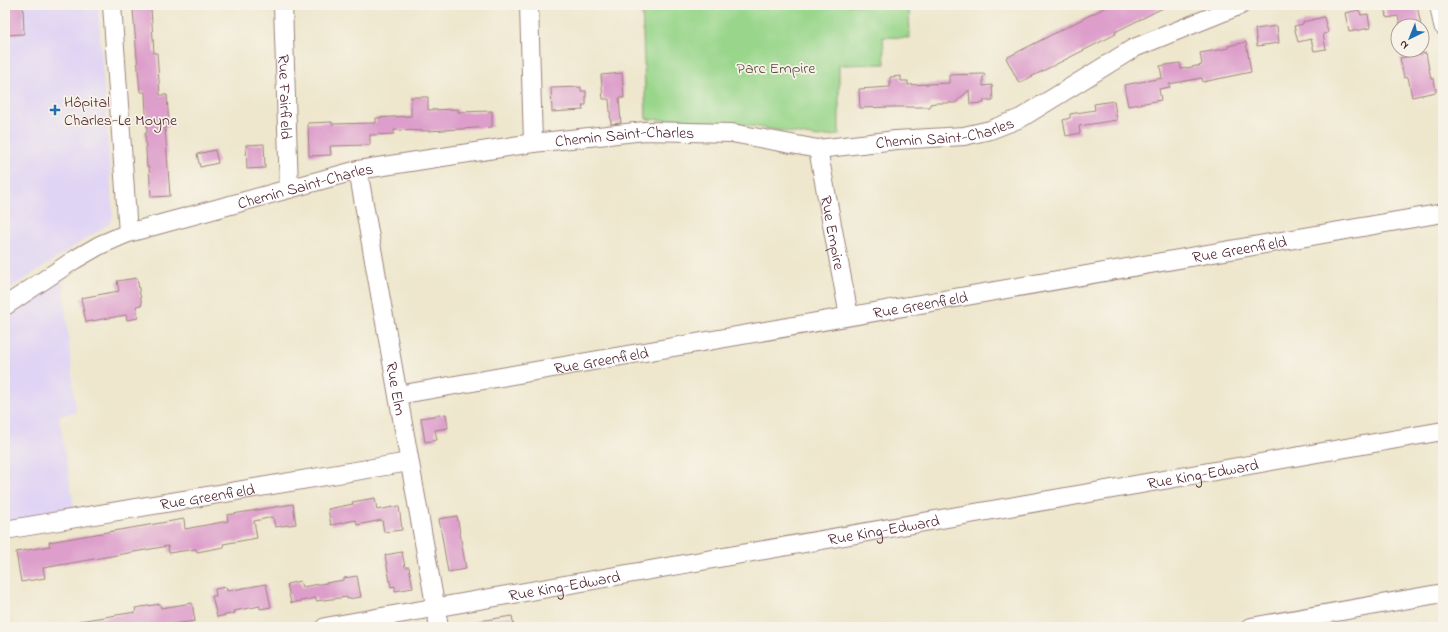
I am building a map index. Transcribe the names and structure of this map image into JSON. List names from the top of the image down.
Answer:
{
  "streets": {
    "street": [
      "Rue Fairfield",
      "Chemin Saint-Charles",
      "Rue Empire",
      "Rue Greenfield",
      "Rue Elm",
      "Rue King-Edward"
    ]
  },
  "crossings": [
    ["Rue Fairfield", "Chemin Saint-Charles"],
    ["Chemin Saint-Charles", "Rue Empire"],
    ["Chemin Saint-Charles", "Rue Elm"],
    ["Rue Empire", "Rue Greenfield"],
    ["Rue Greenfield", "Rue Elm"],
    ["Rue Elm", "Rue King-Edward"]
  ],
  "parks": ["Parc Empire"],
  "places": {
    "health": ["Hôpital Charles-Le Moyne"]
  },
  "north": "bottom left"
}
